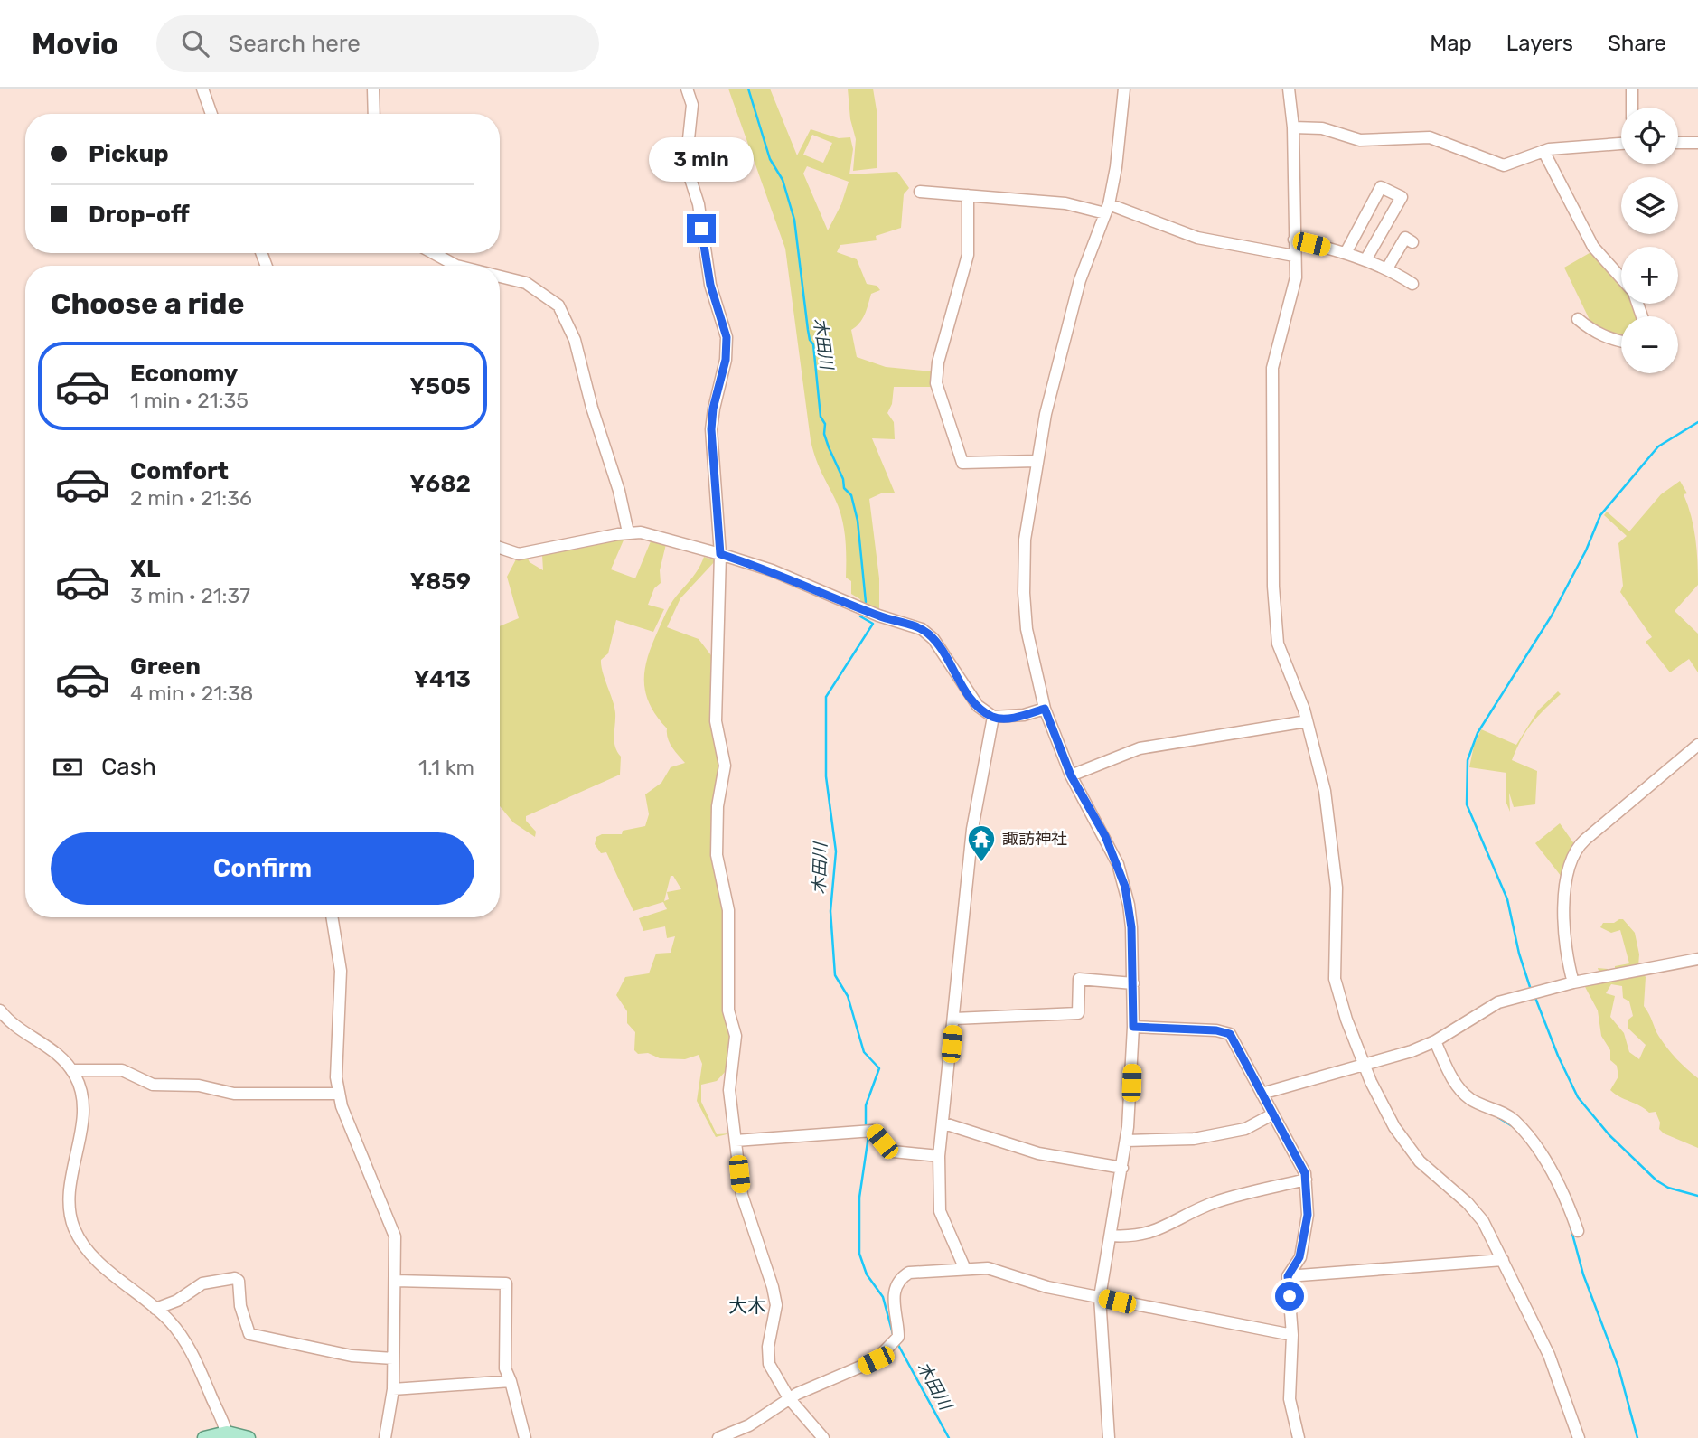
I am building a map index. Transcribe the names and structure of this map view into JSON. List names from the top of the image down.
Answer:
{
  "districts": ["大木"],
  "water": ["木田川"],
  "places": {
    "temple": ["諏訪神社"]
  },
  "page": {
    "header": "Movio",
    "search": "Search here",
    "nav": ["Map", "Layers", "Share"],
    "map_buttons": ["+", "−"],
    "banner": ["Pickup", "Drop-off"],
    "bubble": "3 min",
    "heading": "Choose a ride",
    "list": [
      {
        "name": "Economy",
        "note": "1 min · 21:35",
        "value": "¥505"
      },
      {
        "name": "Comfort",
        "note": "2 min · 21:36",
        "value": "¥682"
      },
      {
        "name": "XL",
        "note": "3 min · 21:37",
        "value": "¥859"
      },
      {
        "name": "Green",
        "note": "4 min · 21:38",
        "value": "¥413"
      }
    ],
    "pay": ["Cash", "1.1 km"],
    "buttons": "Confirm"
  }
}
